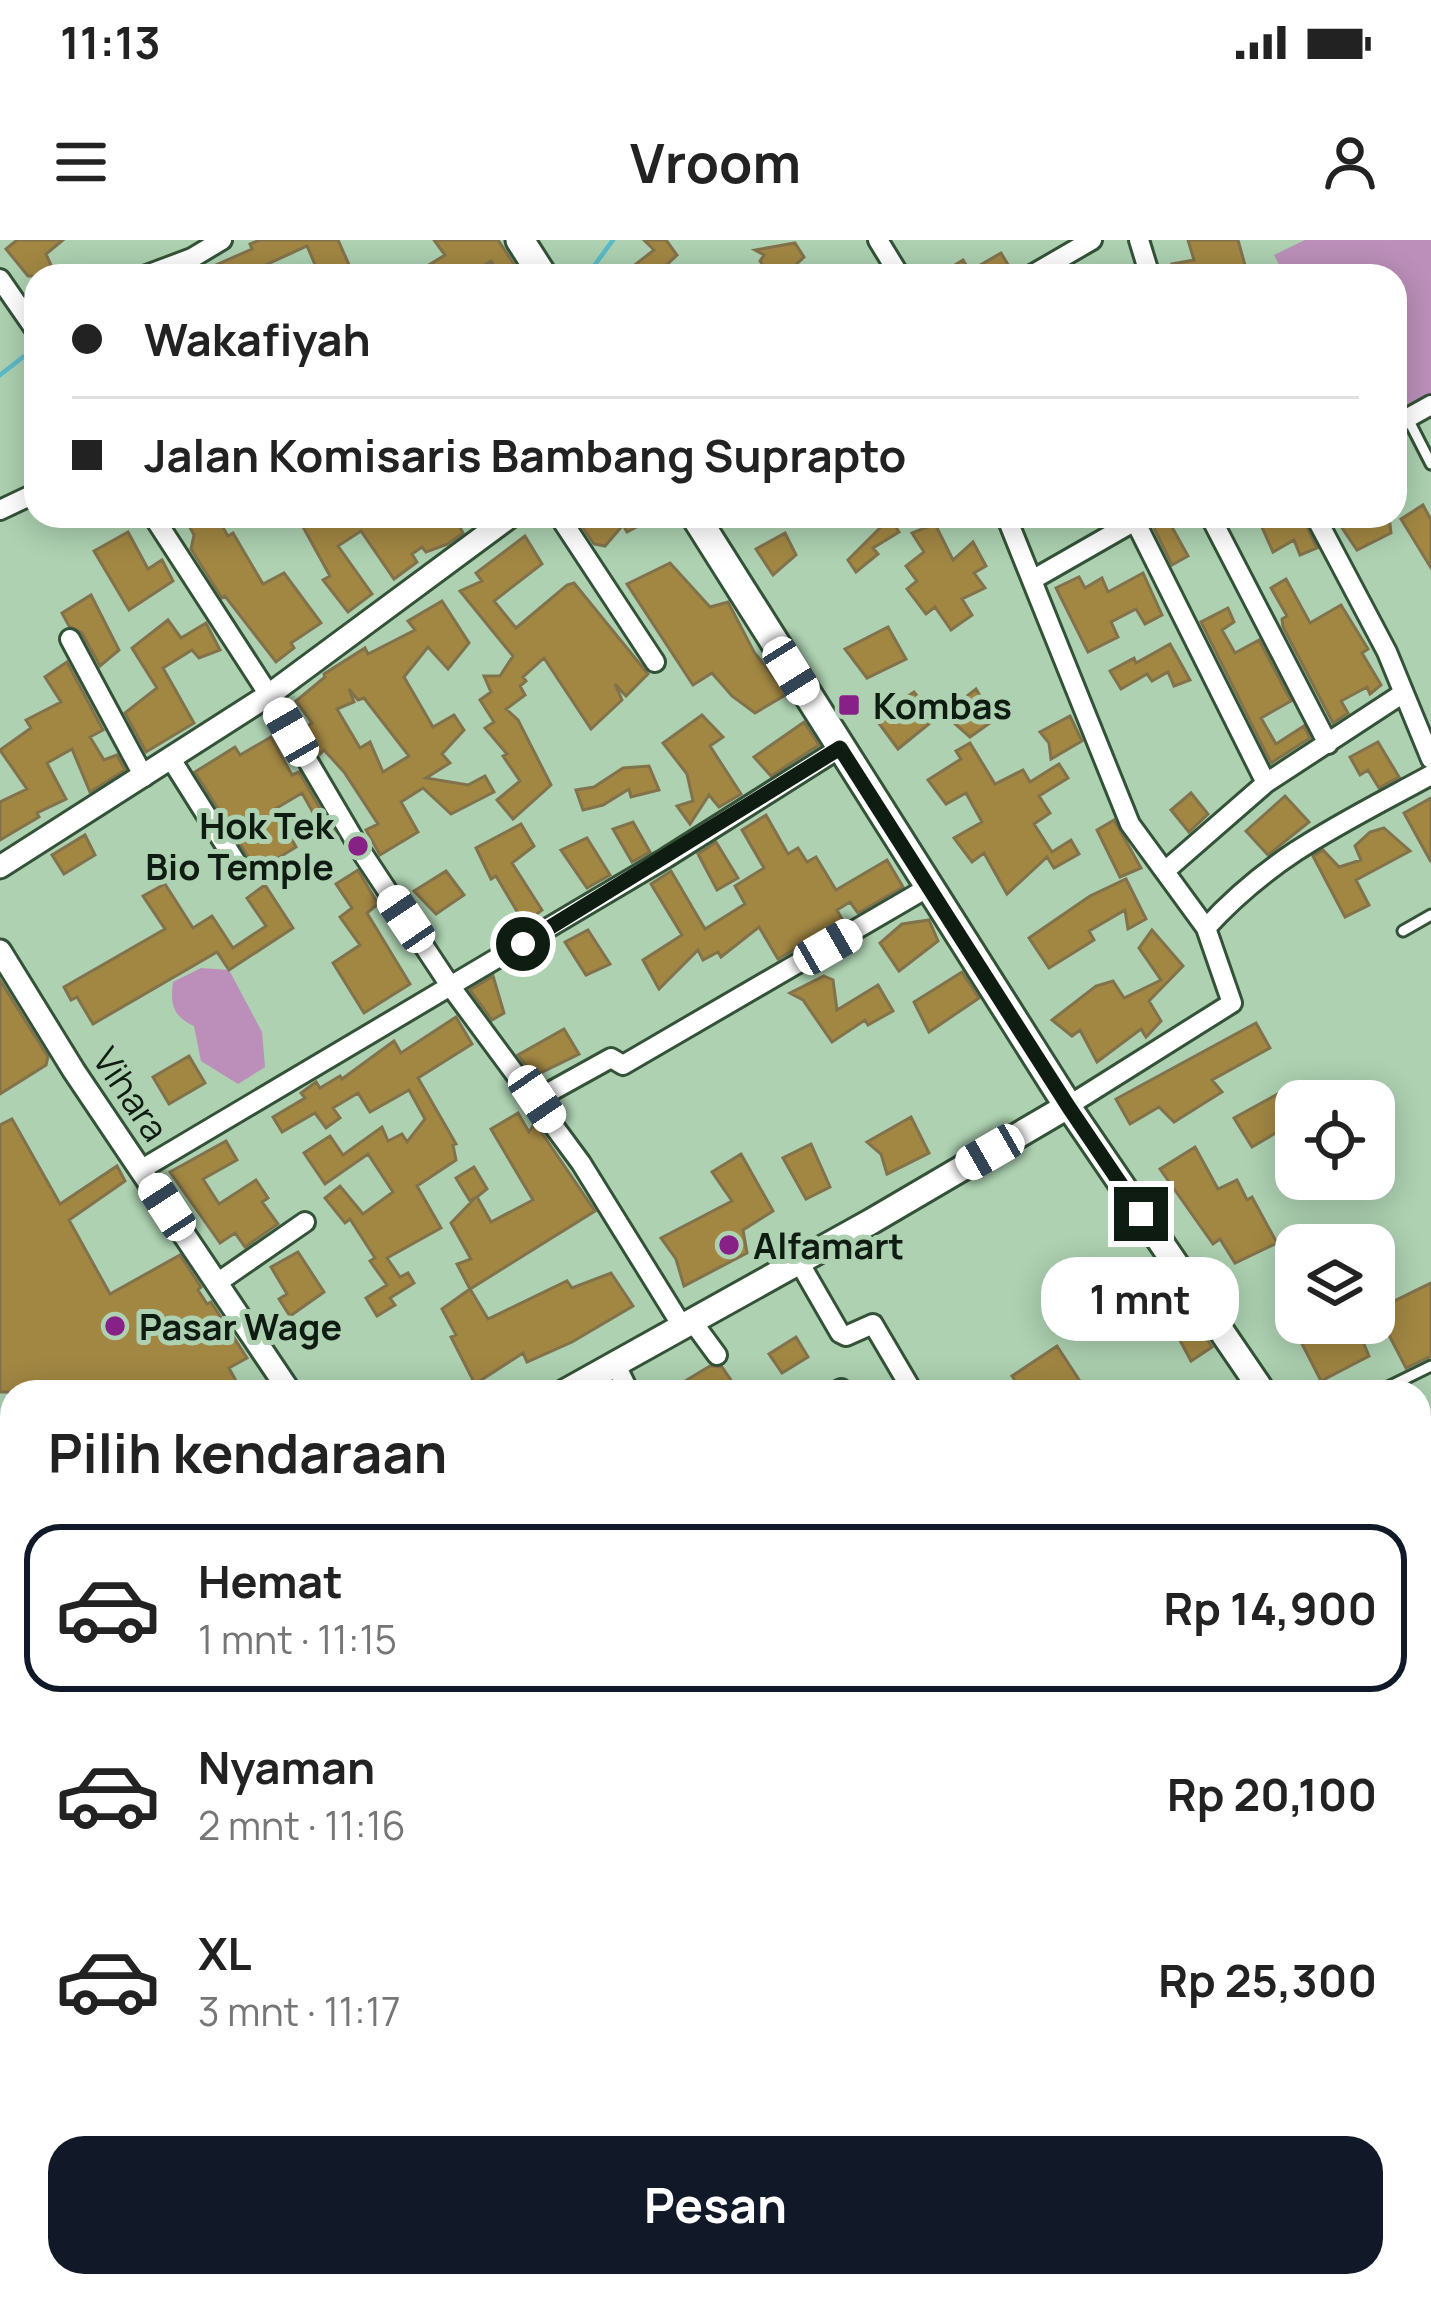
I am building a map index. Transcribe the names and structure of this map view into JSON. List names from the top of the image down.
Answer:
{
  "streets": {
    "street": ["Vihara"]
  },
  "places": {
    "transit": ["Kombas"],
    "other": ["Hok Tek Bio Temple", "Alfamart", "Pasar Wage"]
  },
  "page": {
    "status": "11:13",
    "header": "Vroom",
    "banner": ["Wakafiyah", "Jalan Komisaris Bambang Suprapto"],
    "bubble": "1 mnt",
    "heading": "Pilih kendaraan",
    "list": [
      {
        "name": "Hemat",
        "note": "1 mnt · 11:15",
        "value": "Rp 14,900"
      },
      {
        "name": "Nyaman",
        "note": "2 mnt · 11:16",
        "value": "Rp 20,100"
      },
      {
        "name": "XL",
        "note": "3 mnt · 11:17",
        "value": "Rp 25,300"
      }
    ],
    "buttons": "Pesan"
  }
}
